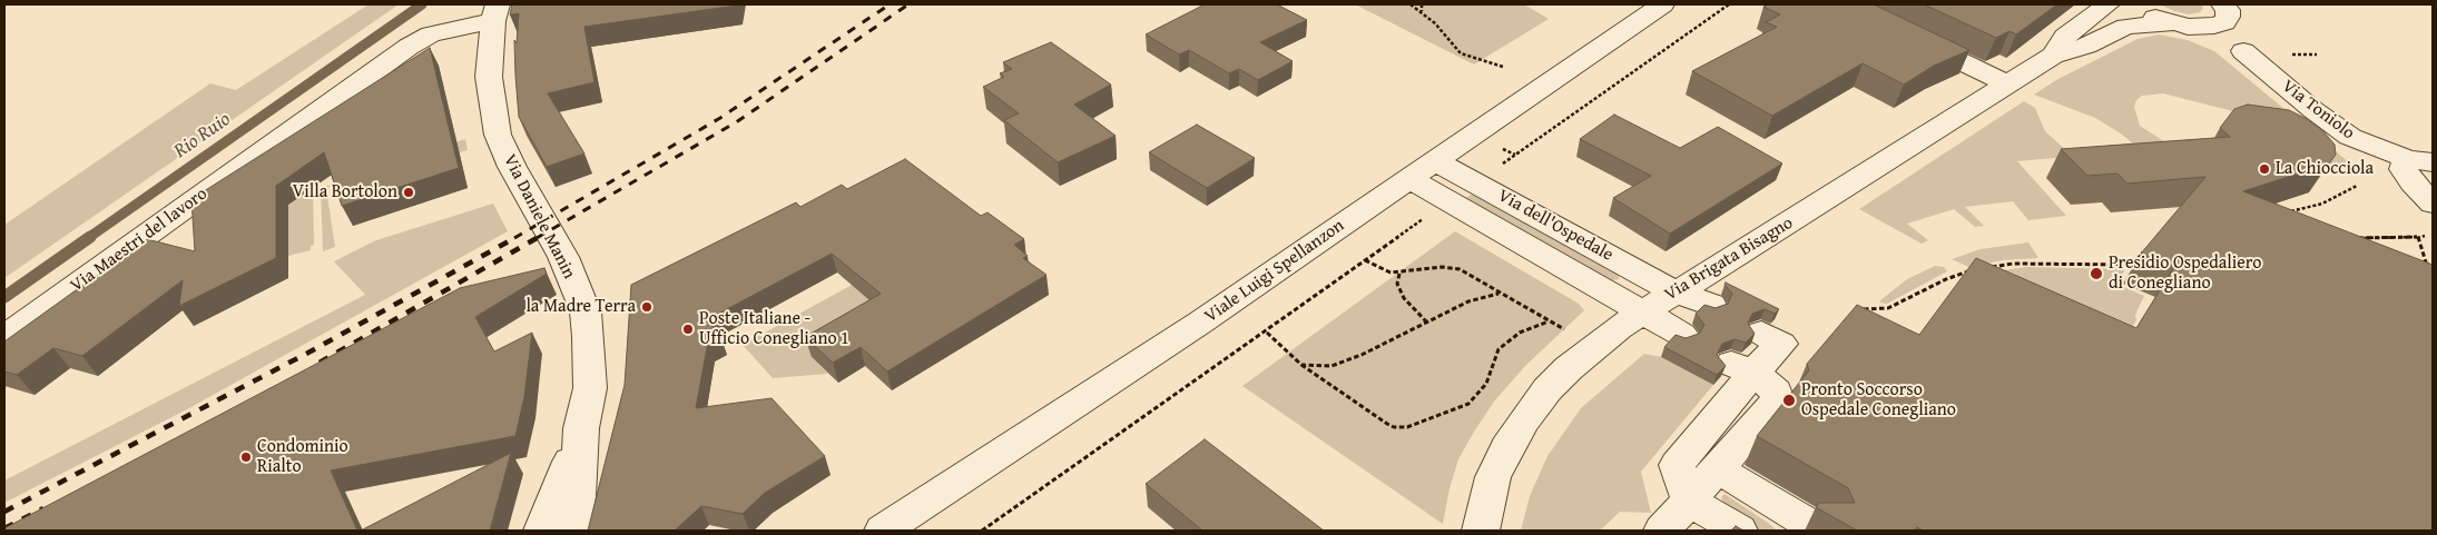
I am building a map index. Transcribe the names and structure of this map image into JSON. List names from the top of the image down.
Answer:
{
  "streets": {
    "street": [
      "Via Toniolo",
      "Via Daniele Manin",
      "Via dell'Ospedale",
      "Via Maestri del lavoro",
      "Via Brigata Bisagno",
      "Viale Luigi Spellanzon"
    ]
  },
  "crossings": [
    ["Via Daniele Manin", "Via Maestri del lavoro"],
    ["Via dell'Ospedale", "Via Brigata Bisagno"],
    ["Via dell'Ospedale", "Viale Luigi Spellanzon"]
  ],
  "water": ["Rio Ruio"],
  "places": [
    "La Chiocciola",
    "Villa Bortolon",
    "Presidio Ospedaliero di Conegliano",
    "la Madre Terra",
    "Poste Italiane - Ufficio Conegliano 1",
    "Pronto Soccorso Ospedale Conegliano",
    "Condominio Rialto"
  ]
}
